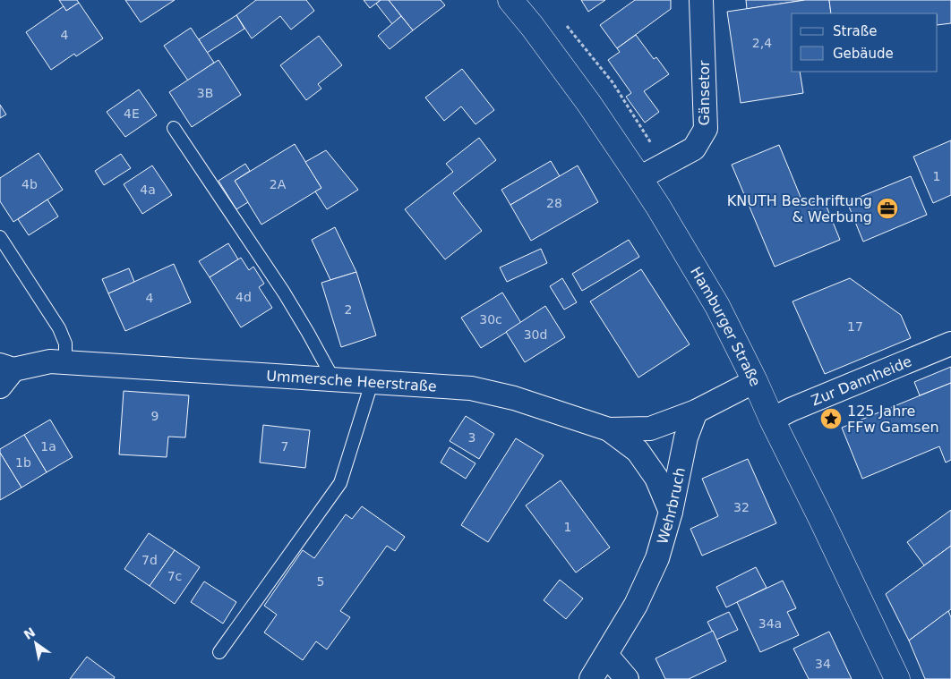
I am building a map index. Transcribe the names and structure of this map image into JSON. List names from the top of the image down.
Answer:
{
  "streets": {
    "street": [
      "Gänsetor",
      "Hamburger Straße",
      "Zur Dannheide",
      "Ummersche Heerstraße",
      "Wehrbruch"
    ]
  },
  "crossings": [
    ["Gänsetor", "Hamburger Straße"],
    ["Hamburger Straße", "Zur Dannheide"],
    ["Ummersche Heerstraße", "Wehrbruch"]
  ],
  "places": {
    "office": ["KNUTH Beschriftung & Werbung"],
    "place": ["125 Jahre FFw Gamsen"]
  },
  "house_numbers": [
    "4",
    "2,4",
    "3B",
    "4E",
    "1",
    "4b",
    "2A",
    "4a",
    "28",
    "4d",
    "4",
    "2",
    "30c",
    "17",
    "30d",
    "9",
    "3",
    "1a",
    "7",
    "1b",
    "32",
    "1",
    "7d",
    "7c",
    "5",
    "34a",
    "34"
  ],
  "legend": ["Straße", "Gebäude"],
  "north": "top left"
}
